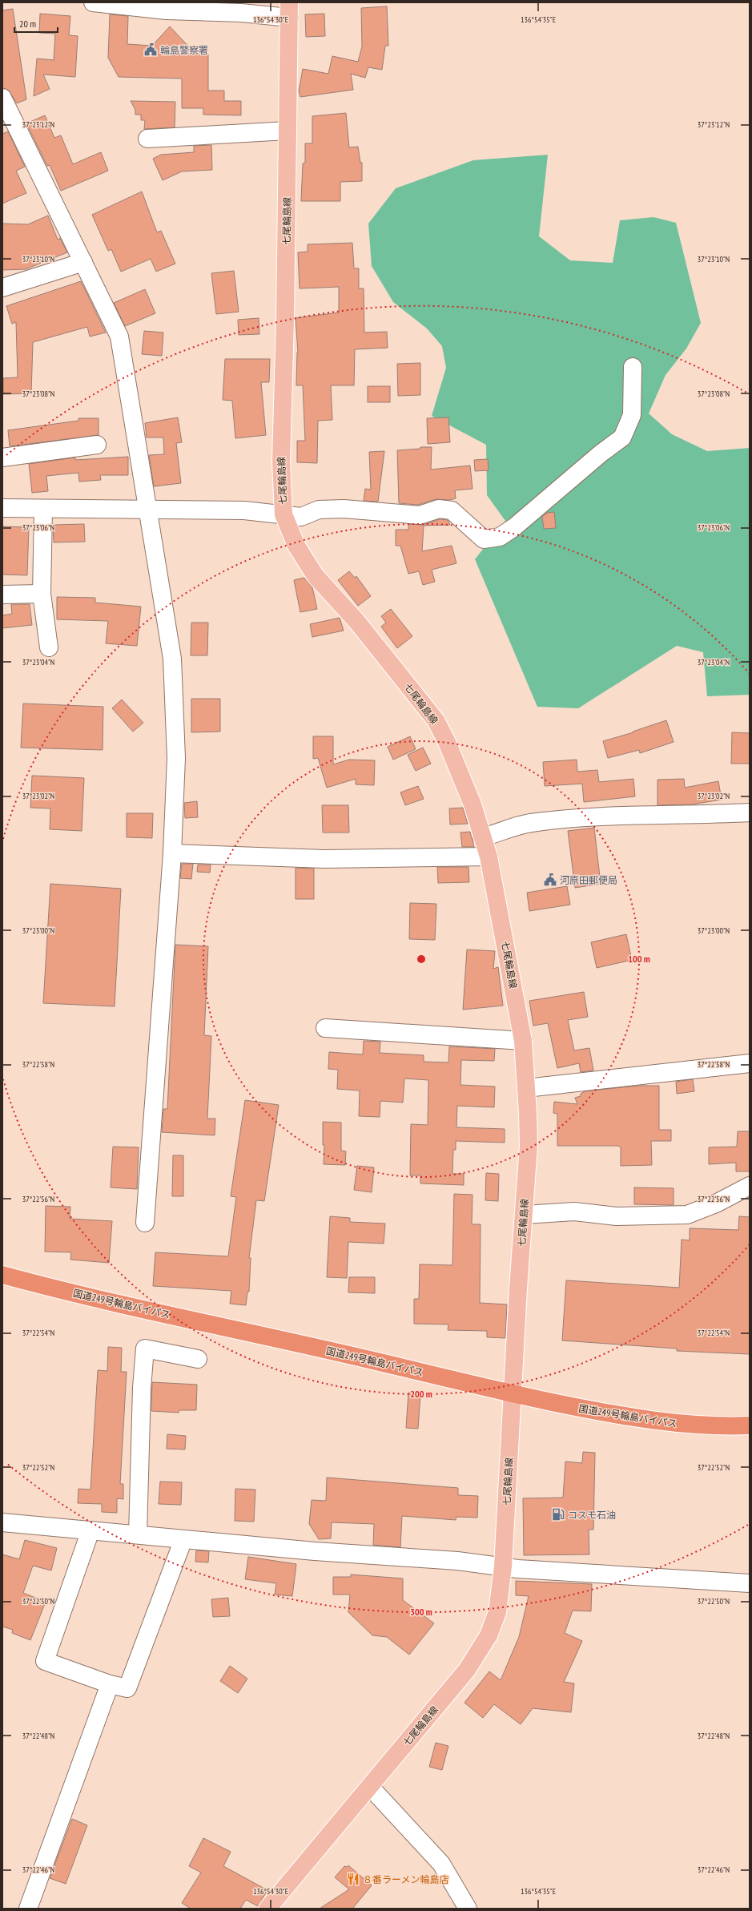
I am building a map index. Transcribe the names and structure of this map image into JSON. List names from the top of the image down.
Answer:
{
  "streets": {
    "highway": ["国道249号輪島バイパス"],
    "main road": ["七尾輪島線"]
  },
  "crossings": [
    ["七尾輪島線", "国道249号輪島バイパス"]
  ],
  "places": {
    "public building": ["輪島警察署", "河原田郵便局"],
    "fuel station": ["コスモ石油"],
    "restaurant": ["８番ラーメン輪島店"]
  },
  "scale_bar": "20 m",
  "coordinates": [
    "136°54'30\"E",
    "136°54'35\"E",
    "37°23'12\"N",
    "37°23'10\"N",
    "37°23'08\"N",
    "37°23'06\"N",
    "37°23'04\"N",
    "37°23'02\"N",
    "37°23'00\"N",
    "37°22'58\"N",
    "37°22'56\"N",
    "37°22'54\"N",
    "37°22'52\"N",
    "37°22'50\"N",
    "37°22'48\"N",
    "37°22'46\"N"
  ],
  "rings": ["100 m", "200 m", "300 m"]
}
